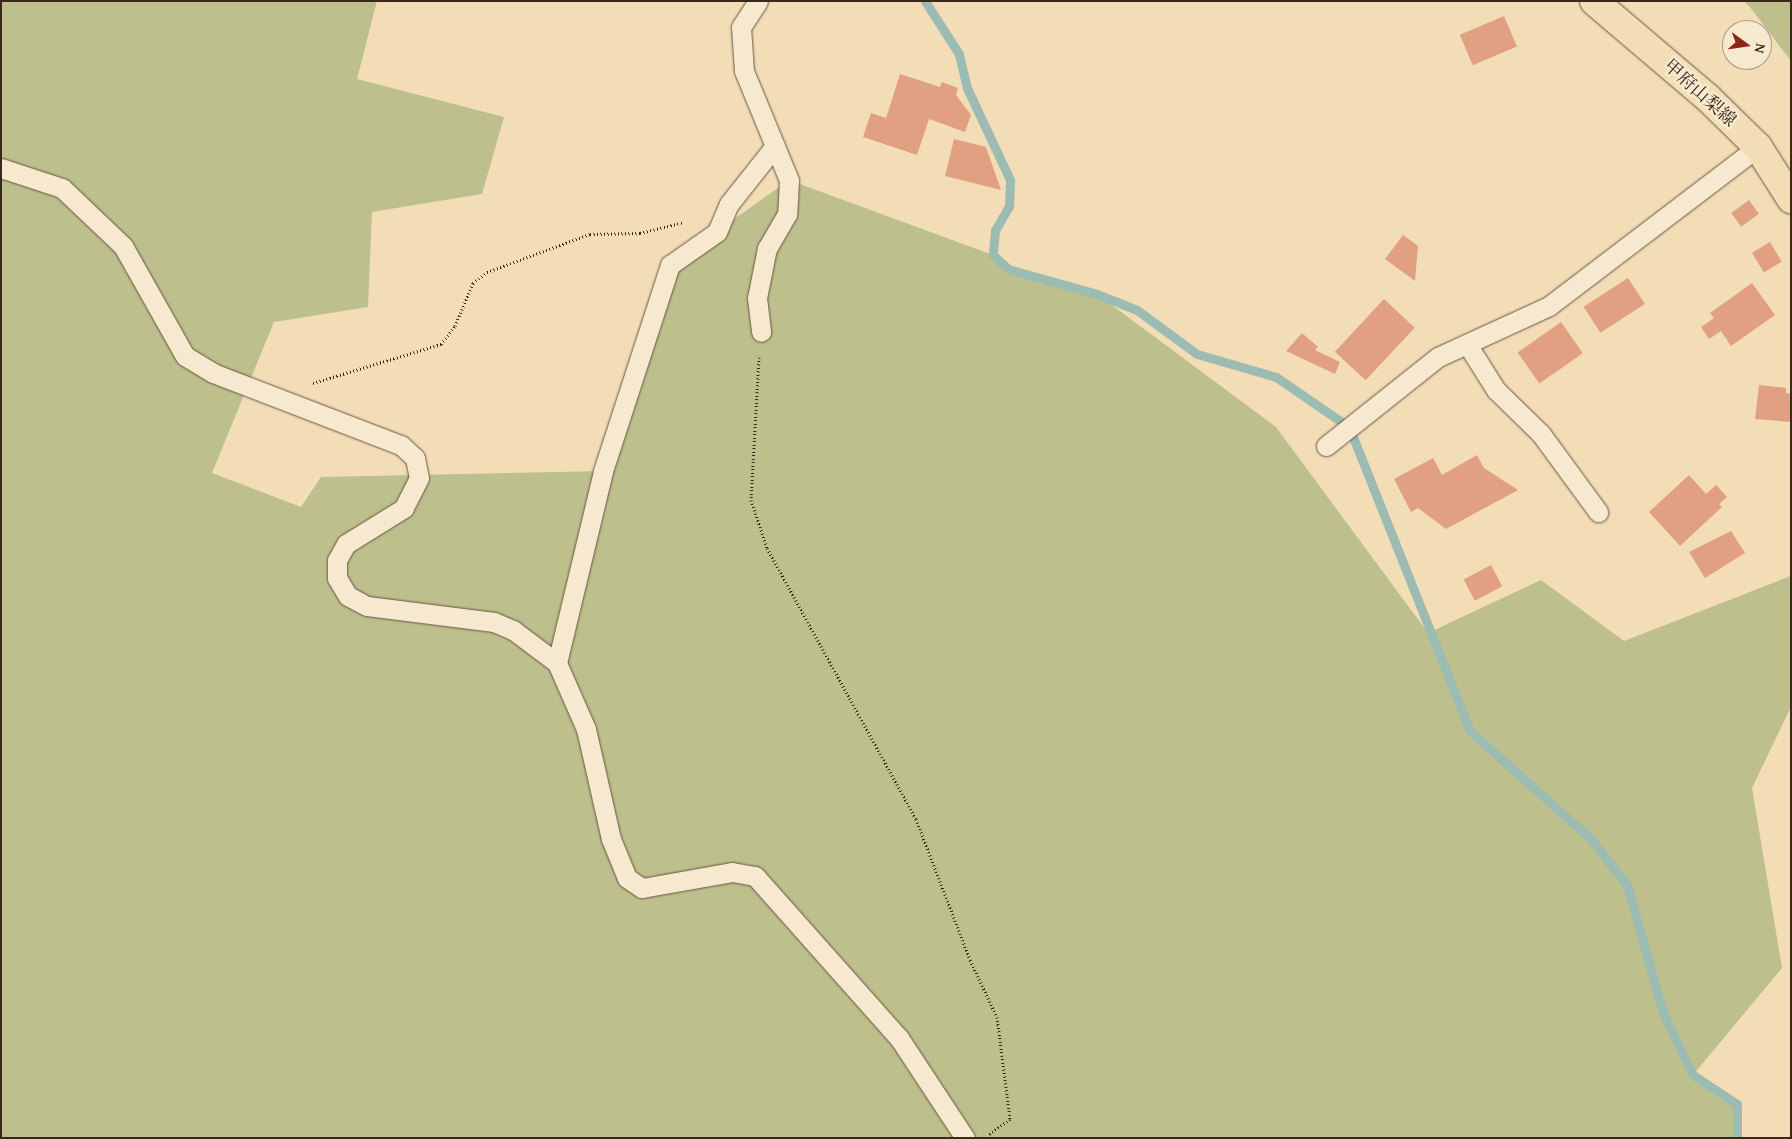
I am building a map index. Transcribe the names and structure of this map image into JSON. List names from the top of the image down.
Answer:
{
  "streets": {
    "main road": ["甲府山梨線"]
  },
  "north": "right"
}
